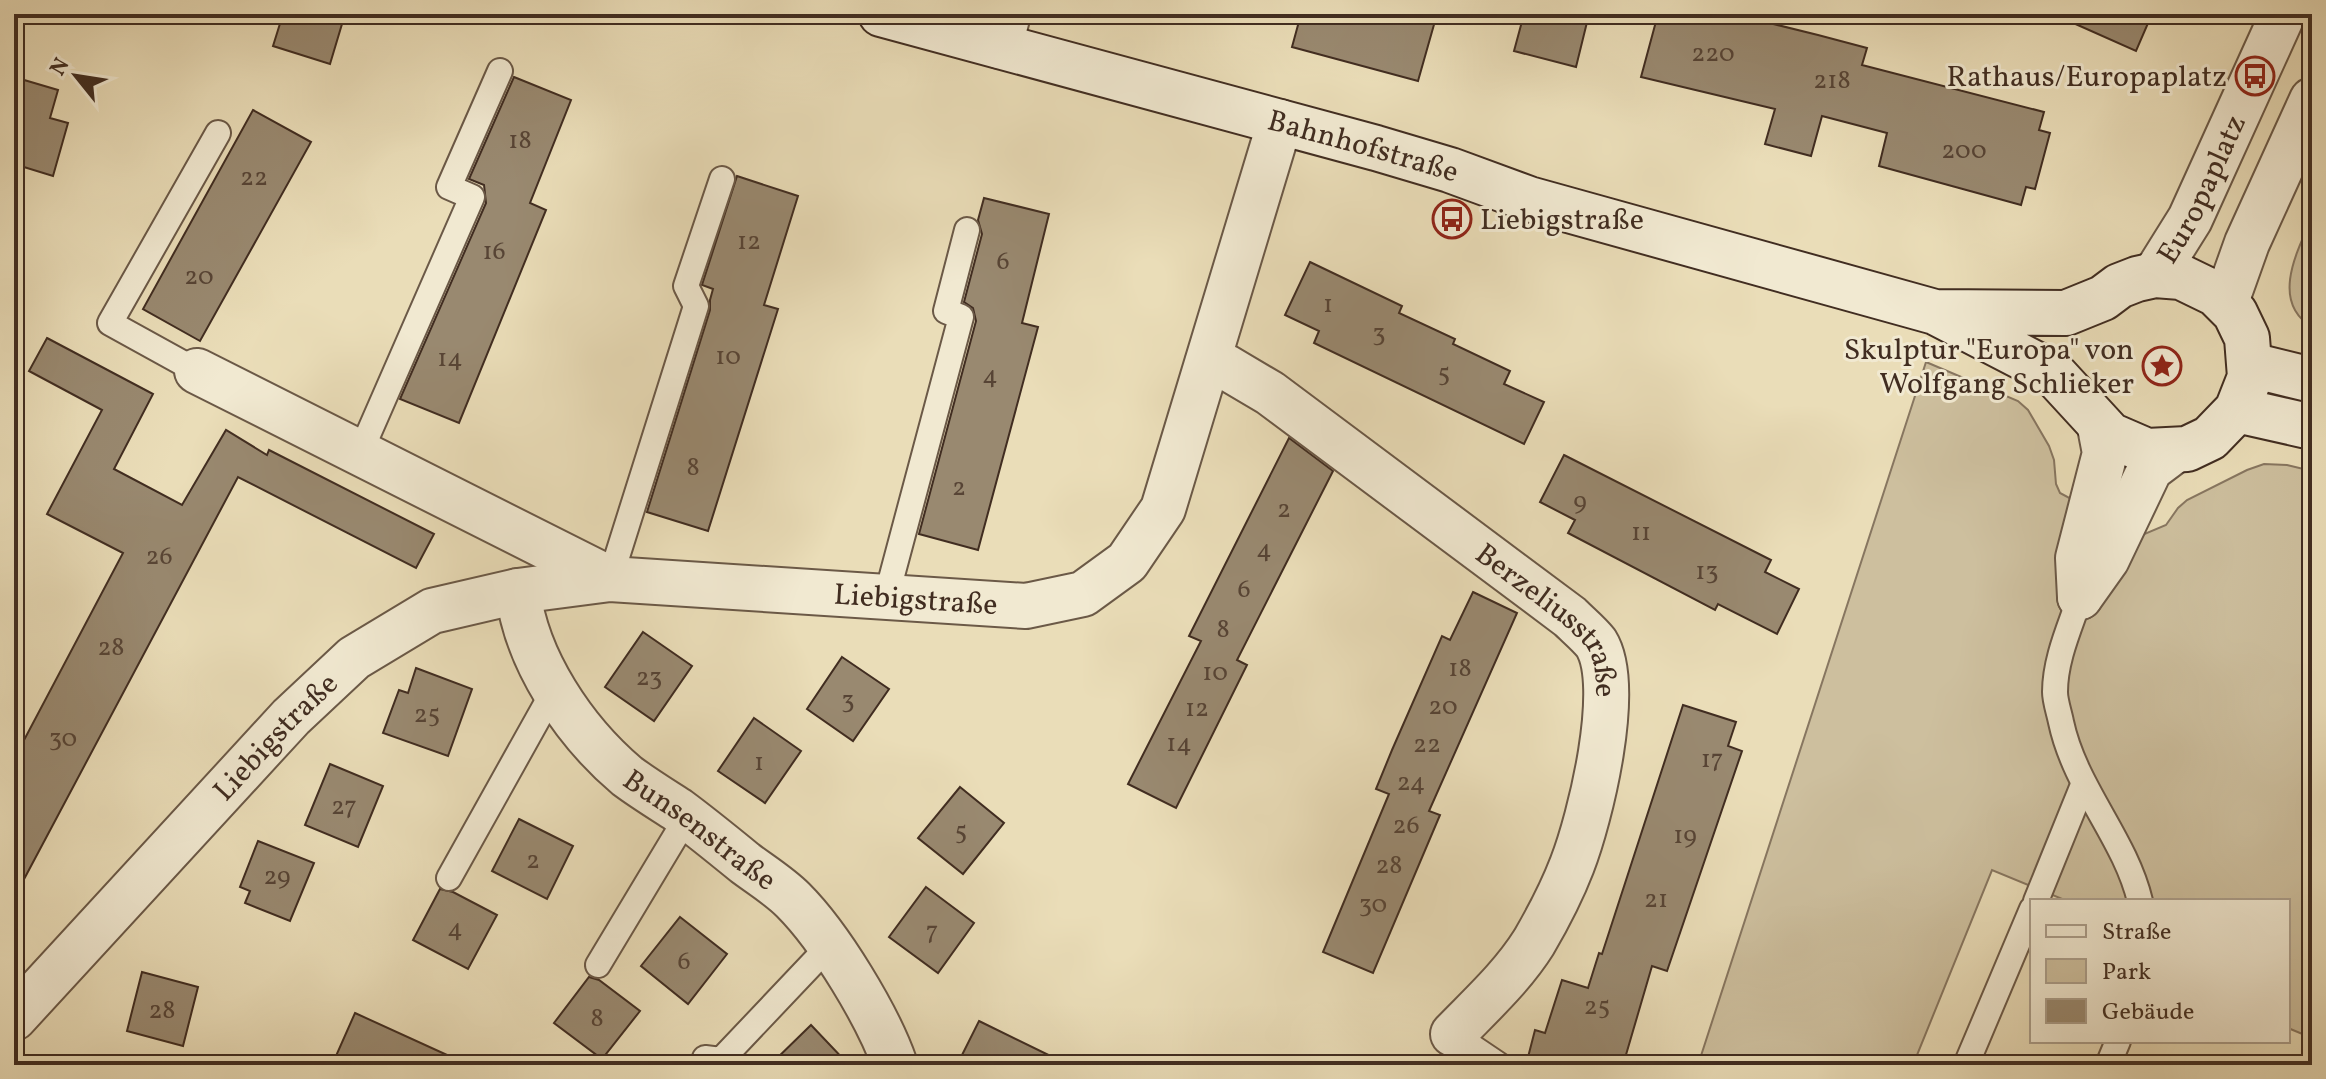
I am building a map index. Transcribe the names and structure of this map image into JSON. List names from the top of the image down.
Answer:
{
  "streets": {
    "street": [
      "Bahnhofstraße",
      "Europaplatz",
      "Liebigstraße",
      "Berzeliusstraße",
      "Bunsenstraße"
    ]
  },
  "crossings": [
    ["Bahnhofstraße", "Europaplatz"],
    ["Bahnhofstraße", "Liebigstraße"],
    ["Liebigstraße", "Berzeliusstraße"],
    ["Liebigstraße", "Bunsenstraße"]
  ],
  "places": {
    "bus stop": ["Rathaus/Europaplatz", "Liebigstraße"],
    "place": ["Skulptur \"Europa\" von Wolfgang Schlieker"]
  },
  "house_numbers": [
    "220",
    "218",
    "18",
    "200",
    "22",
    "12",
    "16",
    "6",
    "20",
    "1",
    "3",
    "10",
    "14",
    "5",
    "4",
    "8",
    "2",
    "9",
    "2",
    "11",
    "4",
    "26",
    "13",
    "6",
    "8",
    "28",
    "18",
    "10",
    "23",
    "3",
    "20",
    "12",
    "25",
    "30",
    "14",
    "22",
    "17",
    "1",
    "24",
    "27",
    "26",
    "5",
    "19",
    "2",
    "28",
    "29",
    "21",
    "30",
    "4",
    "7",
    "6",
    "25",
    "28",
    "8"
  ],
  "legend": ["Straße", "Park", "Gebäude"],
  "north": "top left"
}
